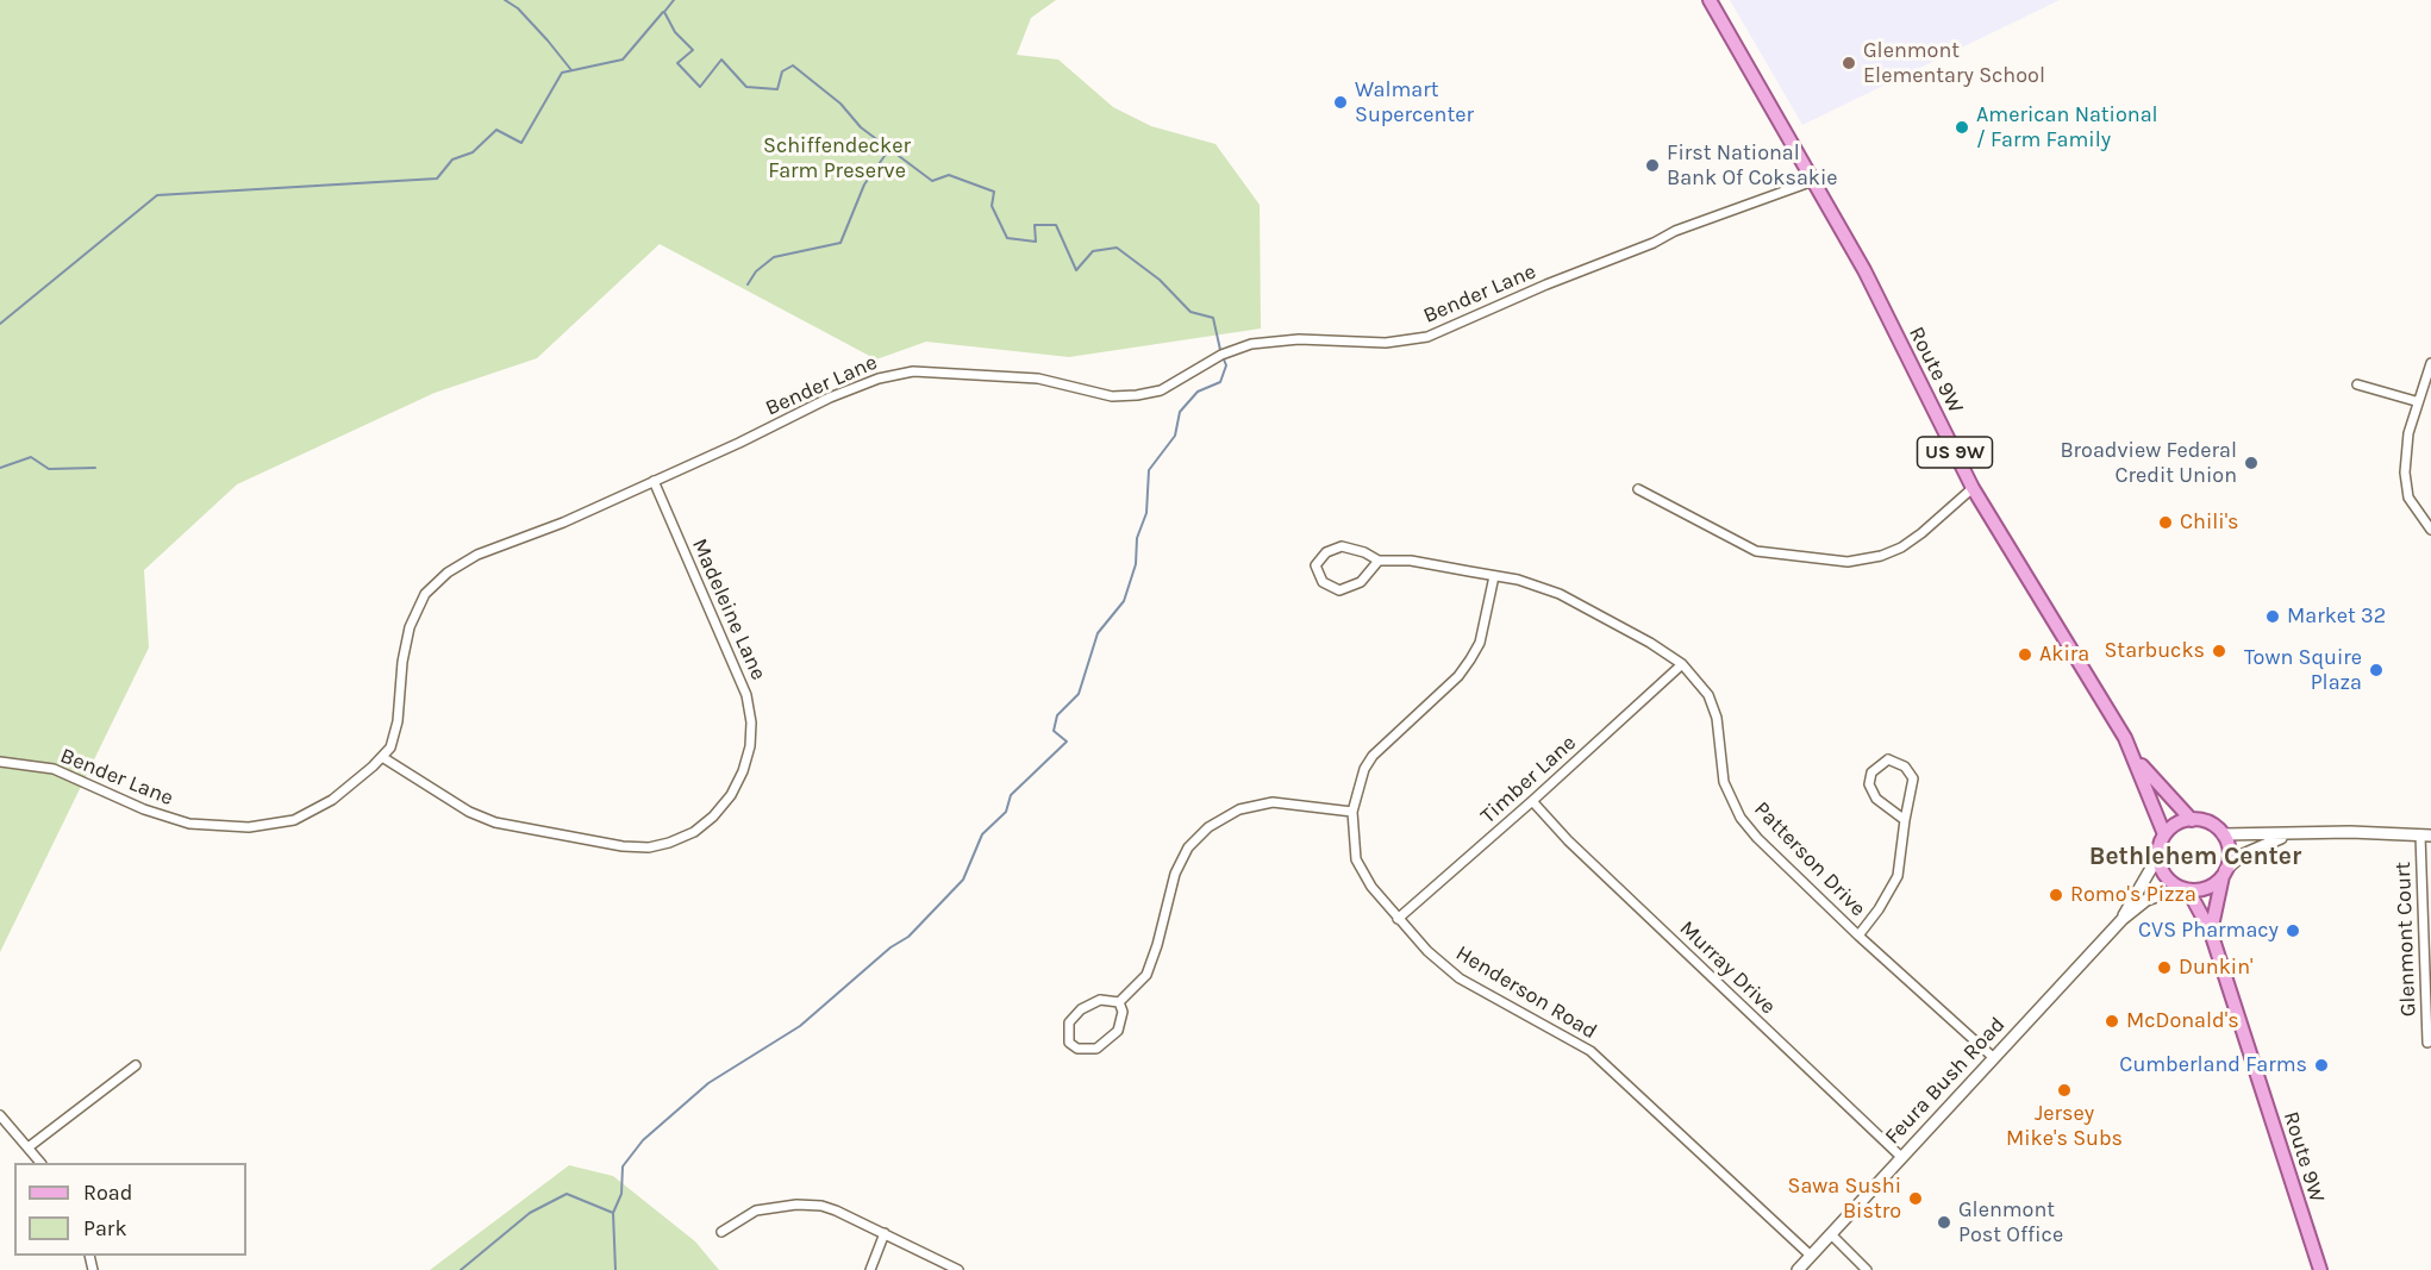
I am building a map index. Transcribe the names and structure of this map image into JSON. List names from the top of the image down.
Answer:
{
  "streets": {
    "main road": ["Route 9W", "US 9W", "Feura Bush Road"],
    "street": [
      "Bender Lane",
      "Madeleine Lane",
      "Timber Lane",
      "Patterson Drive",
      "Glenmont Court",
      "Murray Drive",
      "Henderson Road"
    ]
  },
  "crossings": [
    ["Bender Lane", "Route 9W"],
    ["Bender Lane", "Madeleine Lane"],
    ["Route 9W", "Feura Bush Road"],
    ["Timber Lane", "Patterson Drive"],
    ["Timber Lane", "Murray Drive"],
    ["Timber Lane", "Henderson Road"],
    ["Patterson Drive", "Henderson Road"],
    ["Patterson Drive", "Feura Bush Road"],
    ["Murray Drive", "Feura Bush Road"],
    ["Henderson Road", "Feura Bush Road"]
  ],
  "districts": ["Bethlehem Center"],
  "parks": ["Schiffendecker Farm Preserve"],
  "places": [
    "Glenmont Elementary School",
    "Walmart Supercenter",
    "American National / Farm Family",
    "First National Bank Of Coksakie",
    "Broadview Federal Credit Union",
    "Chili's",
    "Market 32",
    "Starbucks",
    "Akira",
    "Town Squire Plaza",
    "Romo's Pizza",
    "CVS Pharmacy",
    "Dunkin'",
    "McDonald's",
    "Cumberland Farms",
    "Jersey Mike's Subs",
    "Sawa Sushi Bistro",
    "Glenmont Post Office"
  ],
  "legend": ["Road", "Park"]
}
